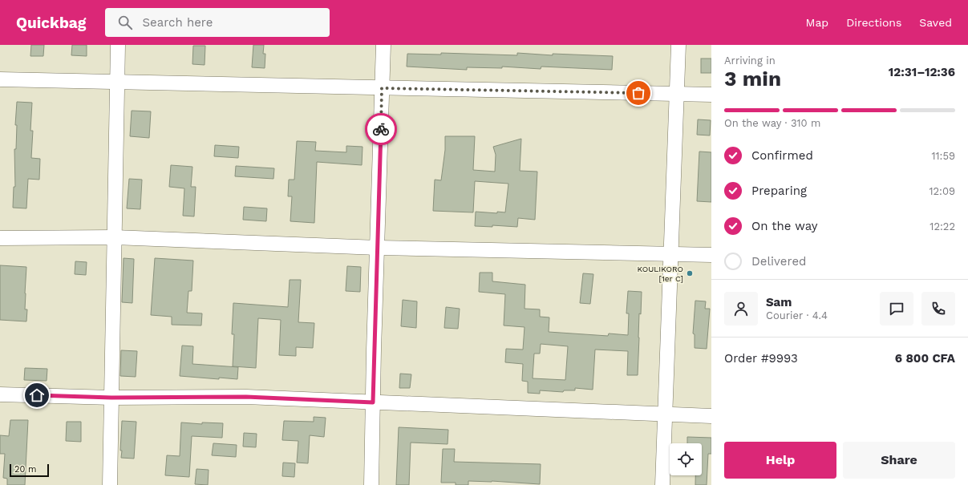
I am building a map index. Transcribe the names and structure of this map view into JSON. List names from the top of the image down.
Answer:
{
  "places": ["KOULIKORO [1er C]"],
  "scale_bar": "20 m",
  "page": {
    "header": "Quickbag",
    "search": "Search here",
    "nav": ["Map", "Directions", "Saved"],
    "heading": ["3 min", "Arriving in", "12:31–12:36"],
    "panel": [
      "Sam",
      "Courier · 4.4",
      "Order #9993",
      "6 800 CFA"
    ],
    "bar": "On the way · 310 m",
    "list": [
      ["Confirmed", "11:59"],
      ["Preparing", "12:09"],
      ["On the way", "12:22"],
      "Delivered"
    ],
    "buttons": ["Help", "Share"],
    "scale": "20 m"
  }
}
